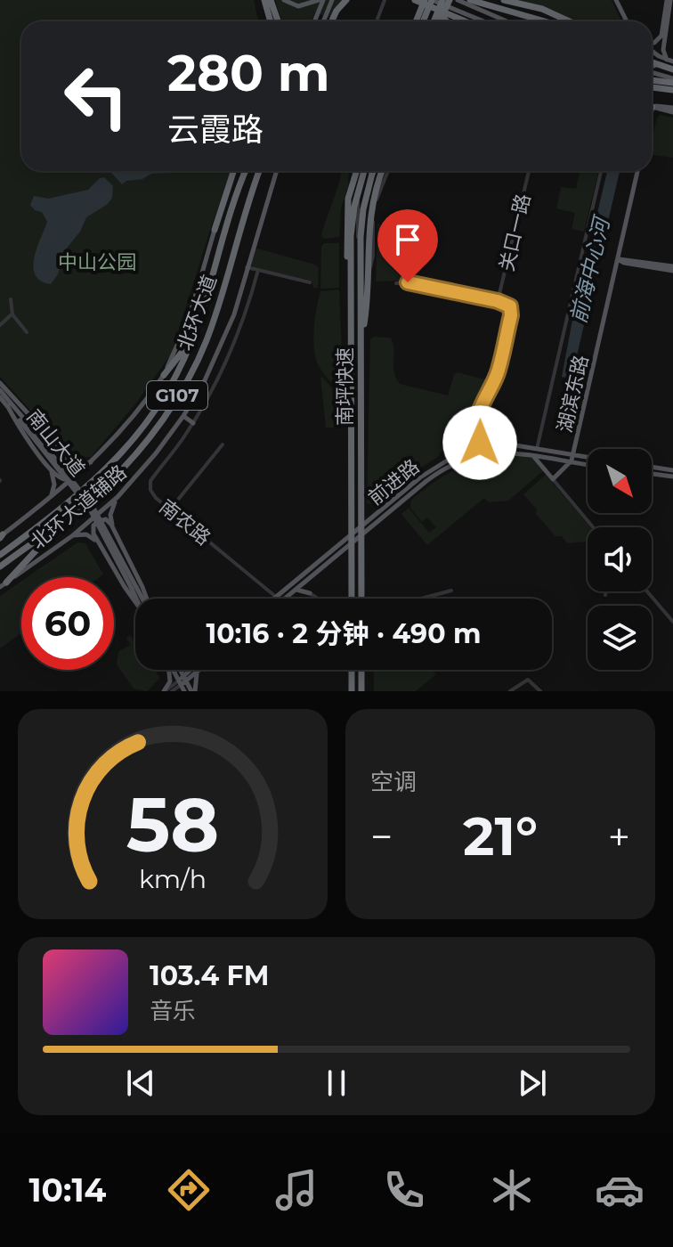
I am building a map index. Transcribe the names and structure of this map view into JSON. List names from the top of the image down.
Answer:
{
  "streets": {
    "highway": ["北环大道", "南坪快速", "G107"],
    "main road": [
      "湖滨东路",
      "南山大道",
      "前进路",
      "北环大道辅路"
    ],
    "street": ["关口一路", "南农路"]
  },
  "crossings": [
    ["湖滨东路", "前进路"],
    ["前进路", "南农路"]
  ],
  "water": ["前海中心河"],
  "parks": ["中山公园"],
  "north": "bottom right",
  "page": {
    "turn": ["280 m", "云霞路"],
    "limit": "60",
    "trip": "10:16 · 2 分钟 · 490 m",
    "tile": "空调",
    "heat": ["−", "21°", "+"],
    "song": ["103.4 FM", "音乐"],
    "tabs": "10:14",
    "gauge": ["58", "km/h"]
  }
}
